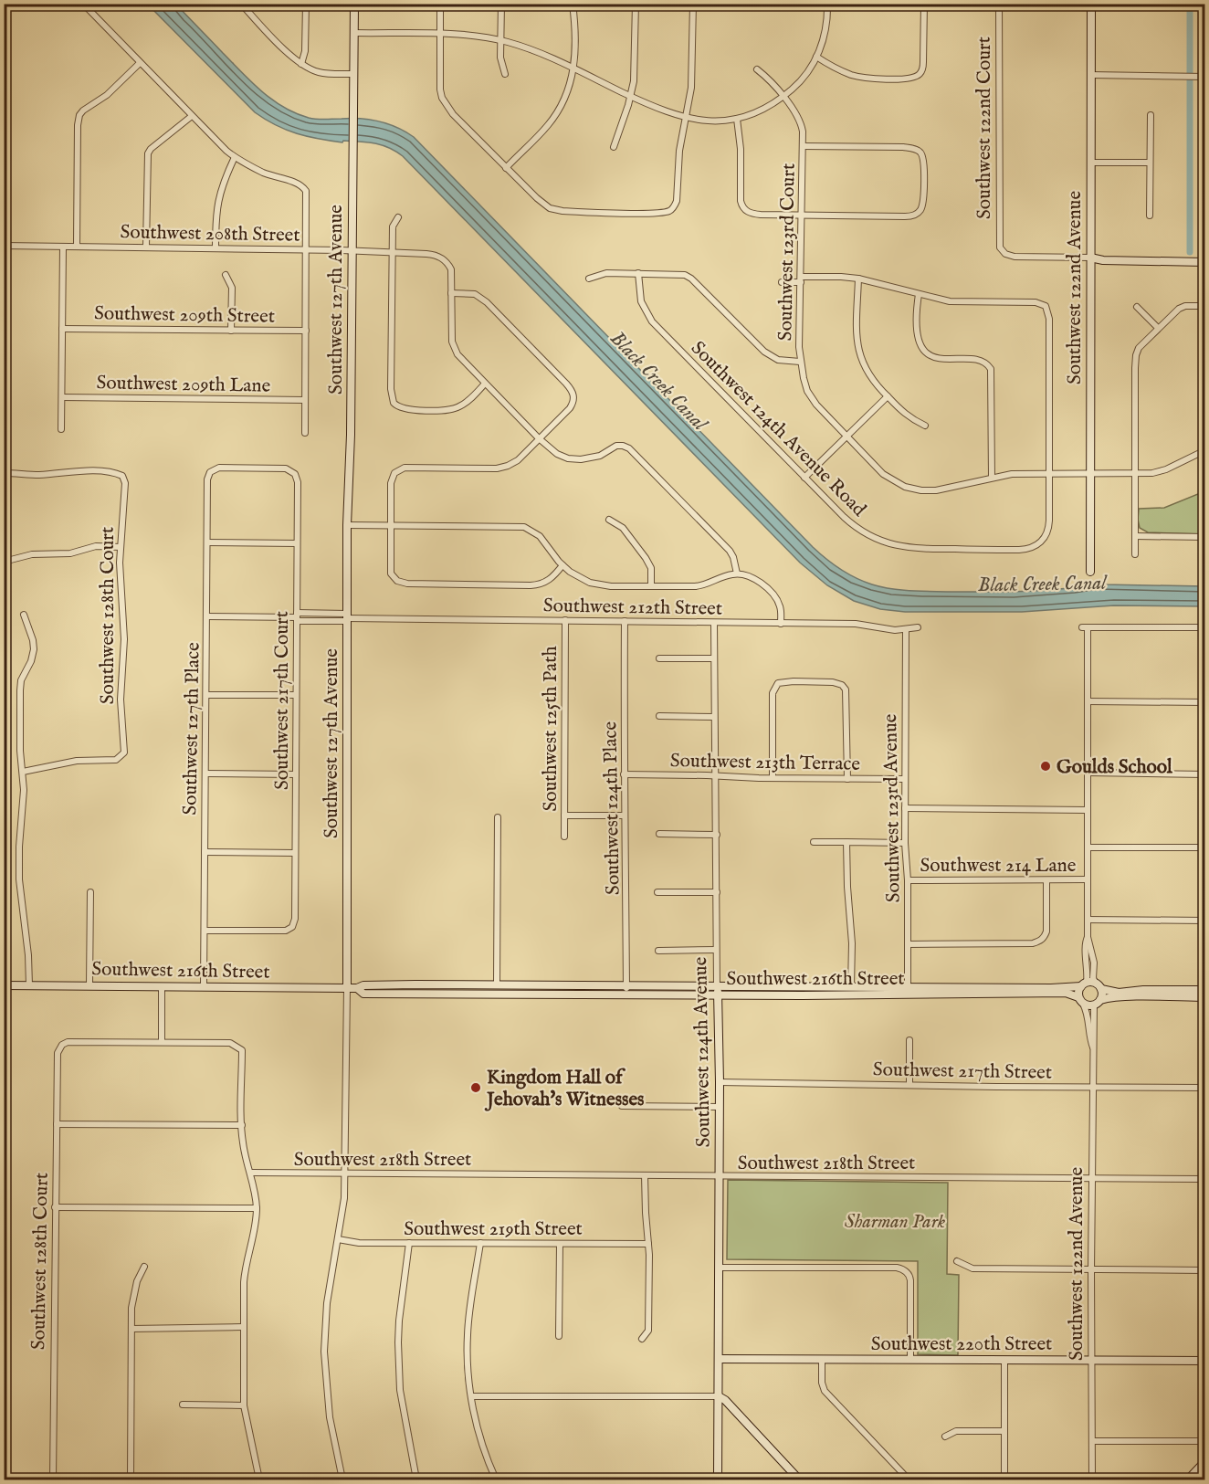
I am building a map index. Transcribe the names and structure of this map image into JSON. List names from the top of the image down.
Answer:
{
  "streets": {
    "street": [
      "Southwest 122nd Court",
      "Southwest 208th Street",
      "Southwest 123rd Court",
      "Southwest 122nd Avenue",
      "Southwest 127th Avenue",
      "Southwest 209th Street",
      "Southwest 209th Lane",
      "Southwest 124th Avenue Road",
      "Southwest 212th Street",
      "Southwest 128th Court",
      "Southwest 217th Court",
      "Southwest 127th Place",
      "Southwest 125th Path",
      "Southwest 213th Terrace",
      "Southwest 124th Place",
      "Southwest 123rd Avenue",
      "Southwest 214 Lane",
      "Southwest 216th Street",
      "Southwest 124th Avenue",
      "Southwest 217th Street",
      "Southwest 218th Street",
      "Southwest 219th Street",
      "Southwest 220th Street"
    ]
  },
  "crossings": [
    ["Southwest 122nd Court", "Southwest 122nd Avenue"],
    ["Southwest 208th Street", "Southwest 127th Avenue"],
    ["Southwest 123rd Court", "Southwest 122nd Avenue"],
    ["Southwest 123rd Court", "Southwest 124th Avenue Road"],
    ["Southwest 122nd Avenue", "Southwest 216th Street"],
    ["Southwest 122nd Avenue", "Southwest 217th Street"],
    ["Southwest 122nd Avenue", "Southwest 218th Street"],
    ["Southwest 122nd Avenue", "Southwest 220th Street"],
    ["Southwest 127th Avenue", "Southwest 212th Street"],
    ["Southwest 127th Avenue", "Southwest 216th Street"],
    ["Southwest 127th Avenue", "Southwest 218th Street"],
    ["Southwest 127th Avenue", "Southwest 219th Street"],
    ["Southwest 212th Street", "Southwest 217th Court"],
    ["Southwest 212th Street", "Southwest 127th Place"],
    ["Southwest 212th Street", "Southwest 125th Path"],
    ["Southwest 212th Street", "Southwest 124th Place"],
    ["Southwest 212th Street", "Southwest 123rd Avenue"],
    ["Southwest 212th Street", "Southwest 124th Avenue"],
    ["Southwest 217th Court", "Southwest 127th Place"],
    ["Southwest 127th Place", "Southwest 216th Street"],
    ["Southwest 213th Terrace", "Southwest 124th Place"],
    ["Southwest 213th Terrace", "Southwest 123rd Avenue"],
    ["Southwest 213th Terrace", "Southwest 124th Avenue"],
    ["Southwest 124th Place", "Southwest 216th Street"],
    ["Southwest 123rd Avenue", "Southwest 214 Lane"],
    ["Southwest 123rd Avenue", "Southwest 216th Street"],
    ["Southwest 216th Street", "Southwest 124th Avenue"],
    ["Southwest 124th Avenue", "Southwest 217th Street"],
    ["Southwest 124th Avenue", "Southwest 218th Street"],
    ["Southwest 124th Avenue", "Southwest 220th Street"]
  ],
  "water": ["Black Creek Canal"],
  "parks": ["Sharman Park"],
  "places": ["Goulds School", "Kingdom Hall of Jehovah's Witnesses"]
}
